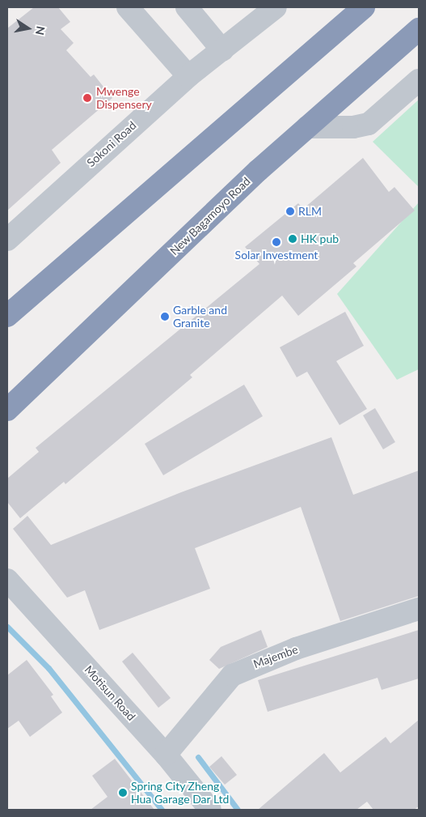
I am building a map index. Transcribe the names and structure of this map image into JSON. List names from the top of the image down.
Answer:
{
  "streets": {
    "highway": ["New Bagamoyo Road"],
    "street": ["Sokoni Road", "Majembe", "Motisun Road"]
  },
  "crossings": [
    ["Majembe", "Motisun Road"]
  ],
  "places": [
    "Mwenge Dispensery",
    "RLM",
    "HK pub",
    "Solar Investment",
    "Garble and Granite",
    "Spring City Zheng Hua Garage Dar Ltd"
  ],
  "north": "right"
}
